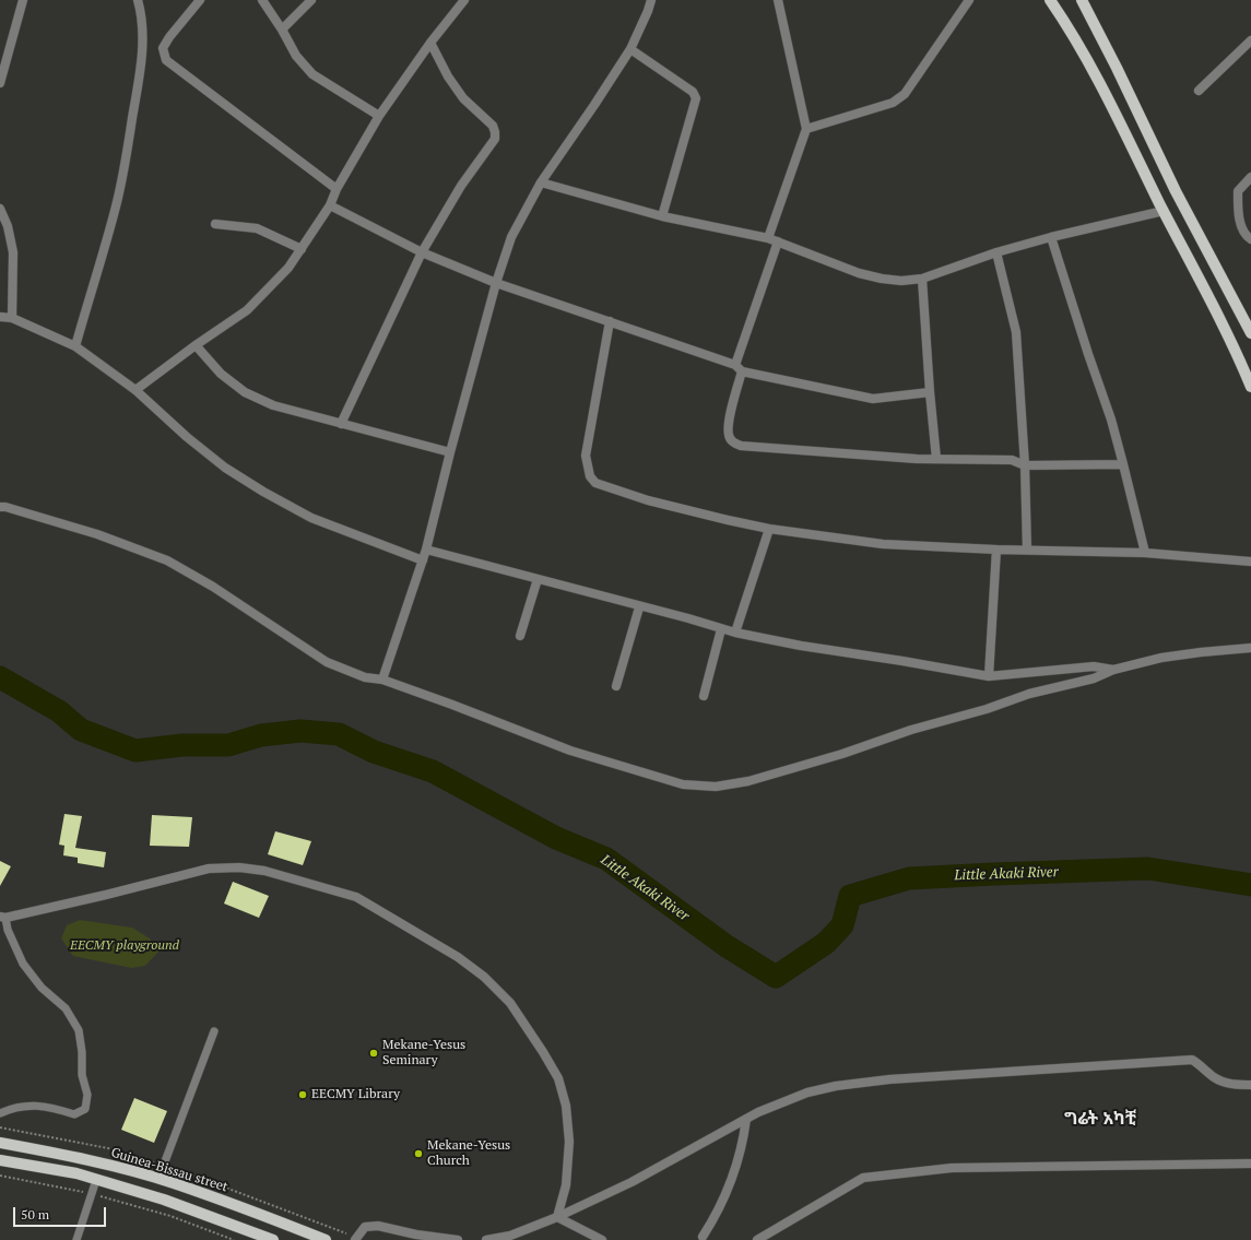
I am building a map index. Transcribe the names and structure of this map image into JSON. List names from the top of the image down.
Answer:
{
  "streets": {
    "main road": ["Guinea-Bissau street"]
  },
  "districts": ["ግሬት አካቺ"],
  "water": ["Little Akaki River"],
  "parks": ["EECMY playground"],
  "places": ["Mekane-Yesus Seminary", "EECMY Library", "Mekane-Yesus Church"],
  "scale_bar": "50 m"
}
